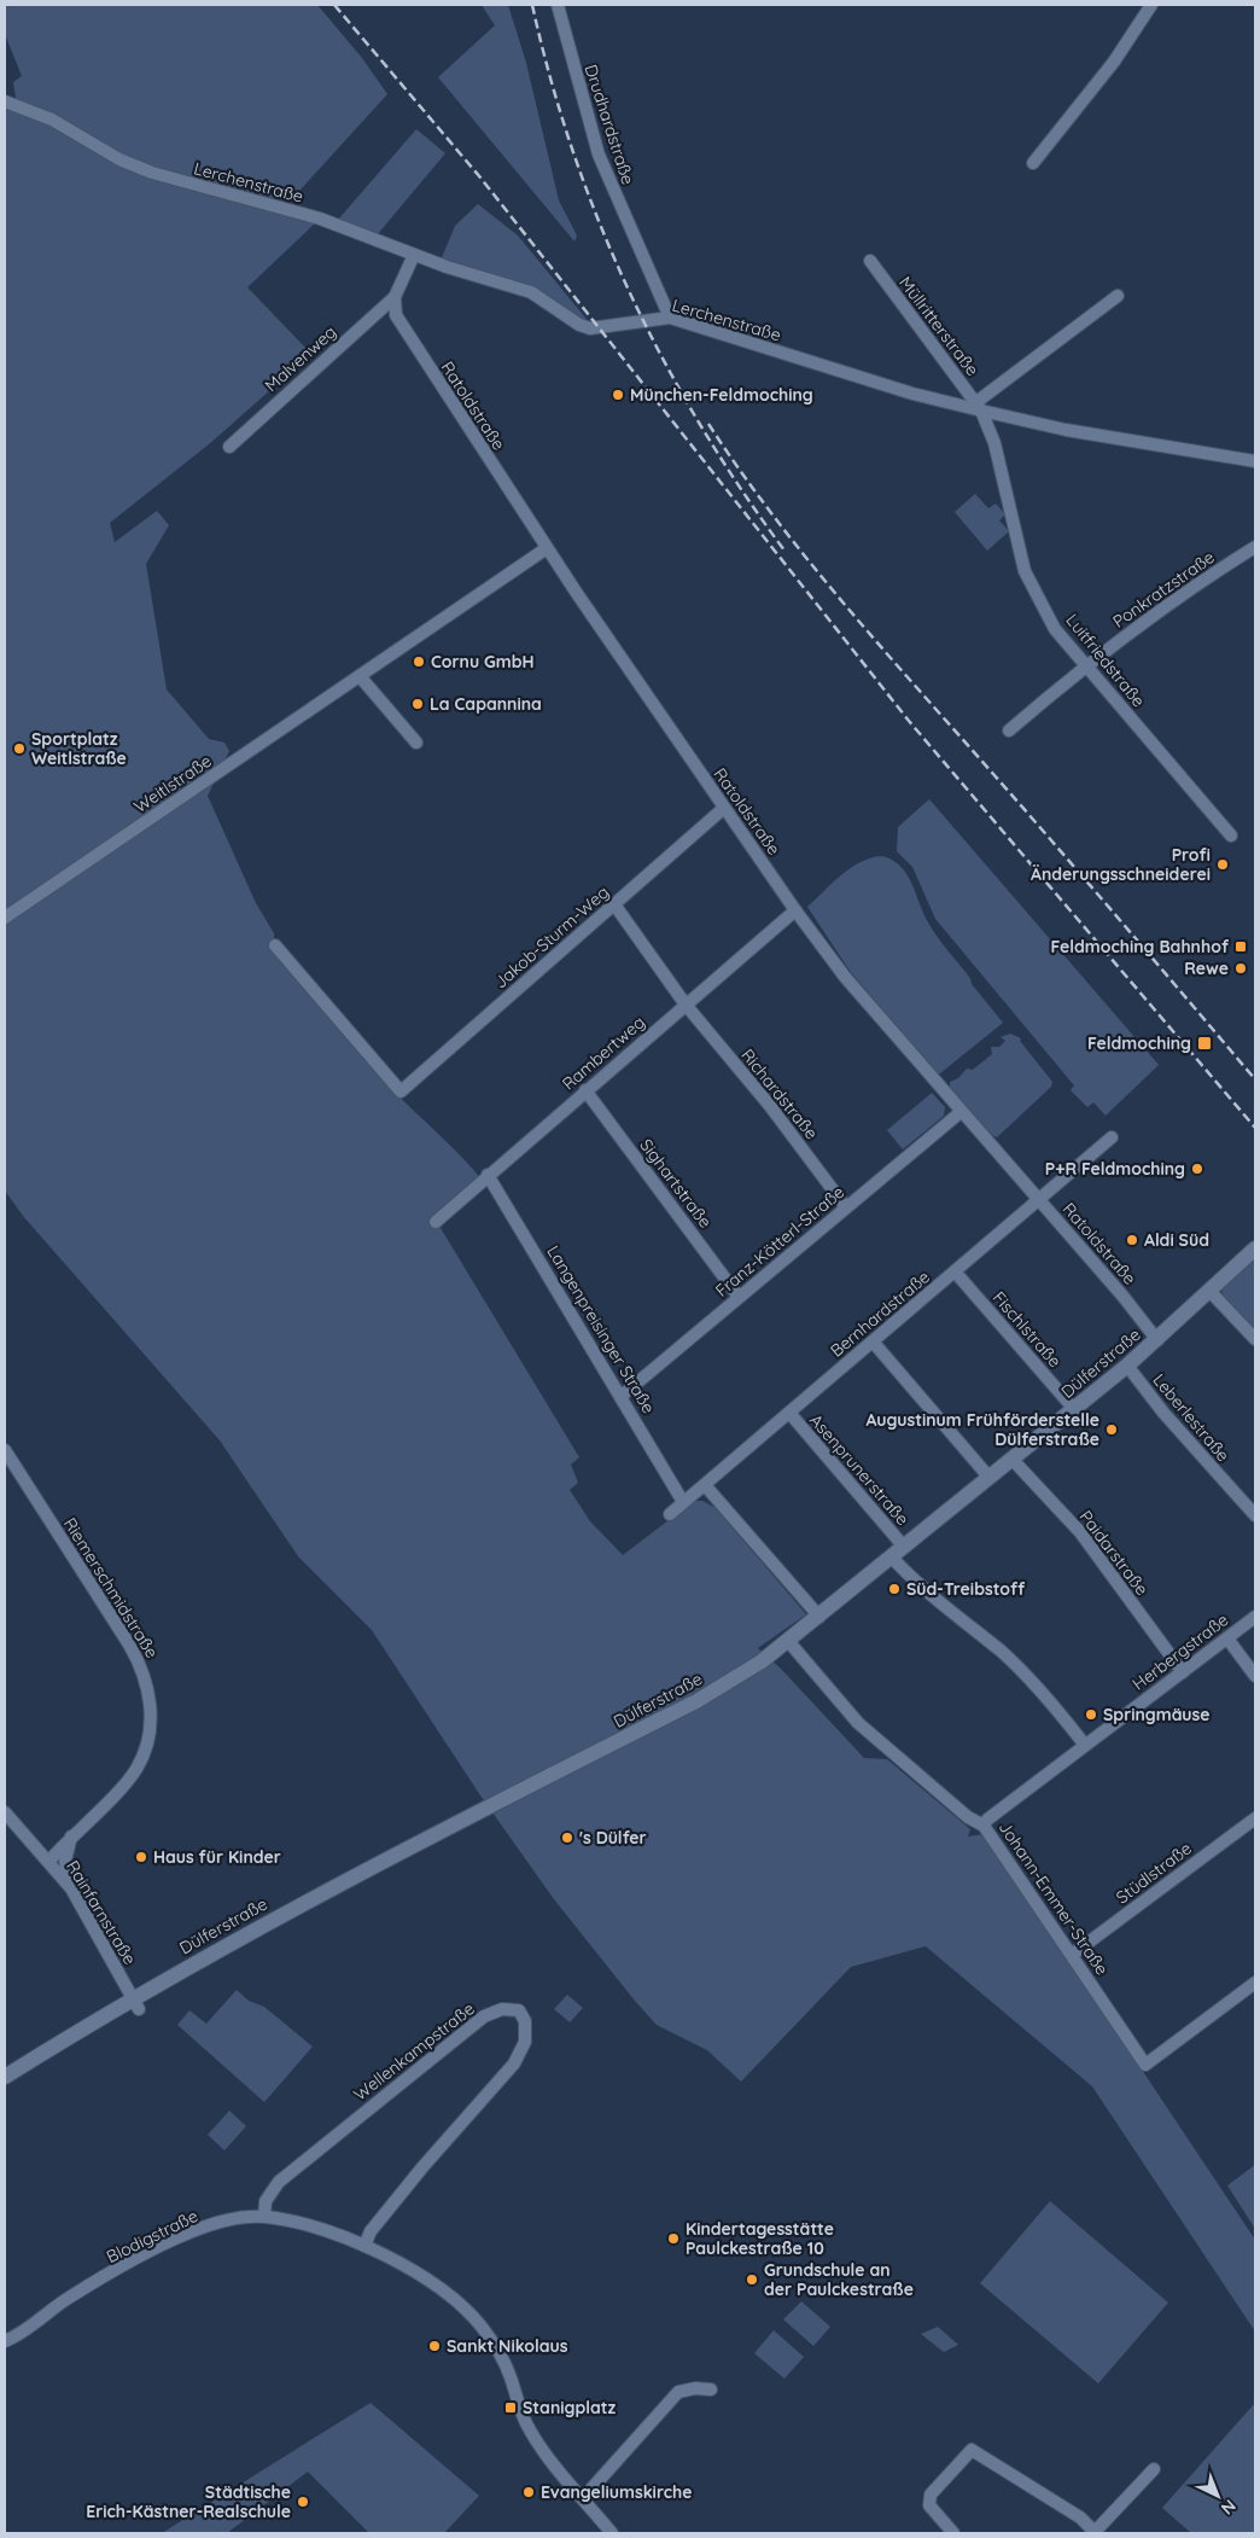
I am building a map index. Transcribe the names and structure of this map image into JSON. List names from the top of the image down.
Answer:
{
  "streets": {
    "main road": ["Dülferstraße"],
    "street": [
      "Drudhardstraße",
      "Lerchenstraße",
      "Müllritterstraße",
      "Malvenweg",
      "Ratoldstraße",
      "Ponkratzstraße",
      "Luitfriedstraße",
      "Weitlstraße",
      "Jakob-Sturm-Weg",
      "Rambertweg",
      "Richardstraße",
      "Sighartstraße",
      "Franz-Kötterl-Straße",
      "Bernhardstraße",
      "Langenpreisinger Straße",
      "Fischlstraße",
      "Leberlestraße",
      "Asenprunerstraße",
      "Paidarstraße",
      "Riemerschmidstraße",
      "Herbergstraße",
      "Stüdlstraße",
      "Johann-Emmer-Straße",
      "Rainfarnstraße",
      "Wellenkampstraße",
      "Blodigstraße"
    ]
  },
  "crossings": [
    ["Drudhardstraße", "Lerchenstraße"],
    ["Lerchenstraße", "Müllritterstraße"],
    ["Lerchenstraße", "Luitfriedstraße"],
    ["Müllritterstraße", "Luitfriedstraße"],
    ["Malvenweg", "Ratoldstraße"],
    ["Ratoldstraße", "Weitlstraße"],
    ["Ratoldstraße", "Jakob-Sturm-Weg"],
    ["Ratoldstraße", "Rambertweg"],
    ["Ratoldstraße", "Franz-Kötterl-Straße"],
    ["Ratoldstraße", "Bernhardstraße"],
    ["Ratoldstraße", "Dülferstraße"],
    ["Ponkratzstraße", "Luitfriedstraße"],
    ["Jakob-Sturm-Weg", "Richardstraße"],
    ["Rambertweg", "Richardstraße"],
    ["Rambertweg", "Sighartstraße"],
    ["Rambertweg", "Langenpreisinger Straße"],
    ["Richardstraße", "Franz-Kötterl-Straße"],
    ["Sighartstraße", "Franz-Kötterl-Straße"],
    ["Franz-Kötterl-Straße", "Langenpreisinger Straße"],
    ["Bernhardstraße", "Langenpreisinger Straße"],
    ["Bernhardstraße", "Fischlstraße"],
    ["Bernhardstraße", "Asenprunerstraße"],
    ["Fischlstraße", "Dülferstraße"],
    ["Dülferstraße", "Leberlestraße"],
    ["Dülferstraße", "Asenprunerstraße"],
    ["Dülferstraße", "Paidarstraße"],
    ["Dülferstraße", "Johann-Emmer-Straße"],
    ["Dülferstraße", "Rainfarnstraße"],
    ["Paidarstraße", "Herbergstraße"],
    ["Riemerschmidstraße", "Rainfarnstraße"],
    ["Herbergstraße", "Johann-Emmer-Straße"],
    ["Stüdlstraße", "Johann-Emmer-Straße"],
    ["Wellenkampstraße", "Blodigstraße"]
  ],
  "places": {
    "other": [
      "München-Feldmoching",
      "Cornu GmbH",
      "La Capannina",
      "Sportplatz Weitlstraße",
      "Profi Änderungsschneiderei",
      "Rewe",
      "P+R Feldmoching",
      "Aldi Süd",
      "Augustinum Frühförderstelle Dülferstraße",
      "Süd-Treibstoff",
      "Springmäuse",
      "'s Dülfer",
      "Haus für Kinder",
      "Kindertagesstätte Paulckestraße 10",
      "Grundschule an der Paulckestraße",
      "Sankt Nikolaus",
      "Evangeliumskirche",
      "Städtische Erich-Kästner-Realschule"
    ],
    "transit": ["Feldmoching Bahnhof", "Feldmoching", "Stanigplatz"]
  },
  "north": "bottom right"
}
